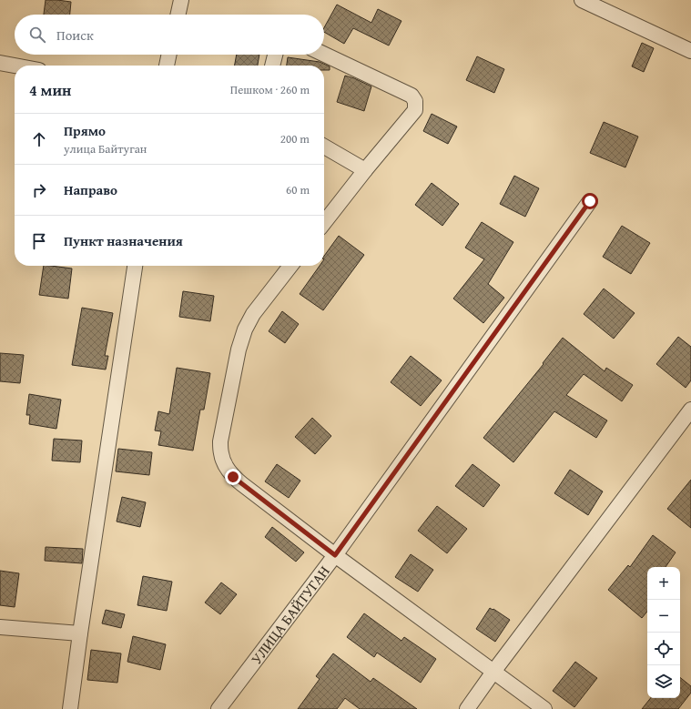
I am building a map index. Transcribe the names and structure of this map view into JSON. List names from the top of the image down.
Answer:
{
  "streets": {
    "street": ["УЛИЦА БАЙТУГАН"]
  },
  "page": {
    "search": "Поиск",
    "heading": ["4 мин", "Пешком · 260 m"],
    "list": [
      ["Прямо", "улица Байтуган", "200 m"],
      ["Направо", "60 m"],
      "Пункт назначения"
    ],
    "map_buttons": ["+", "−"]
  }
}
